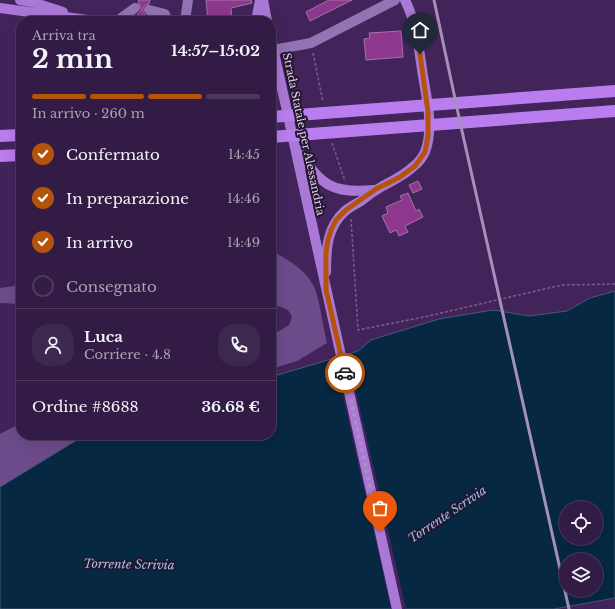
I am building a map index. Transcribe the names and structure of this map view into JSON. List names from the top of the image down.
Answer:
{
  "streets": {
    "main road": ["Strada Statale per Alessandria"]
  },
  "water": ["Torrente Scrivia"],
  "page": {
    "heading": ["2 min", "Arriva tra", "14:57–15:02"],
    "panel": [
      "Luca",
      "Corriere · 4.8",
      "Ordine #8688",
      "36.68 €"
    ],
    "bar": "In arrivo · 260 m",
    "list": [
      ["Confermato", "14:45"],
      ["In preparazione", "14:46"],
      ["In arrivo", "14:49"],
      "Consegnato"
    ]
  }
}
